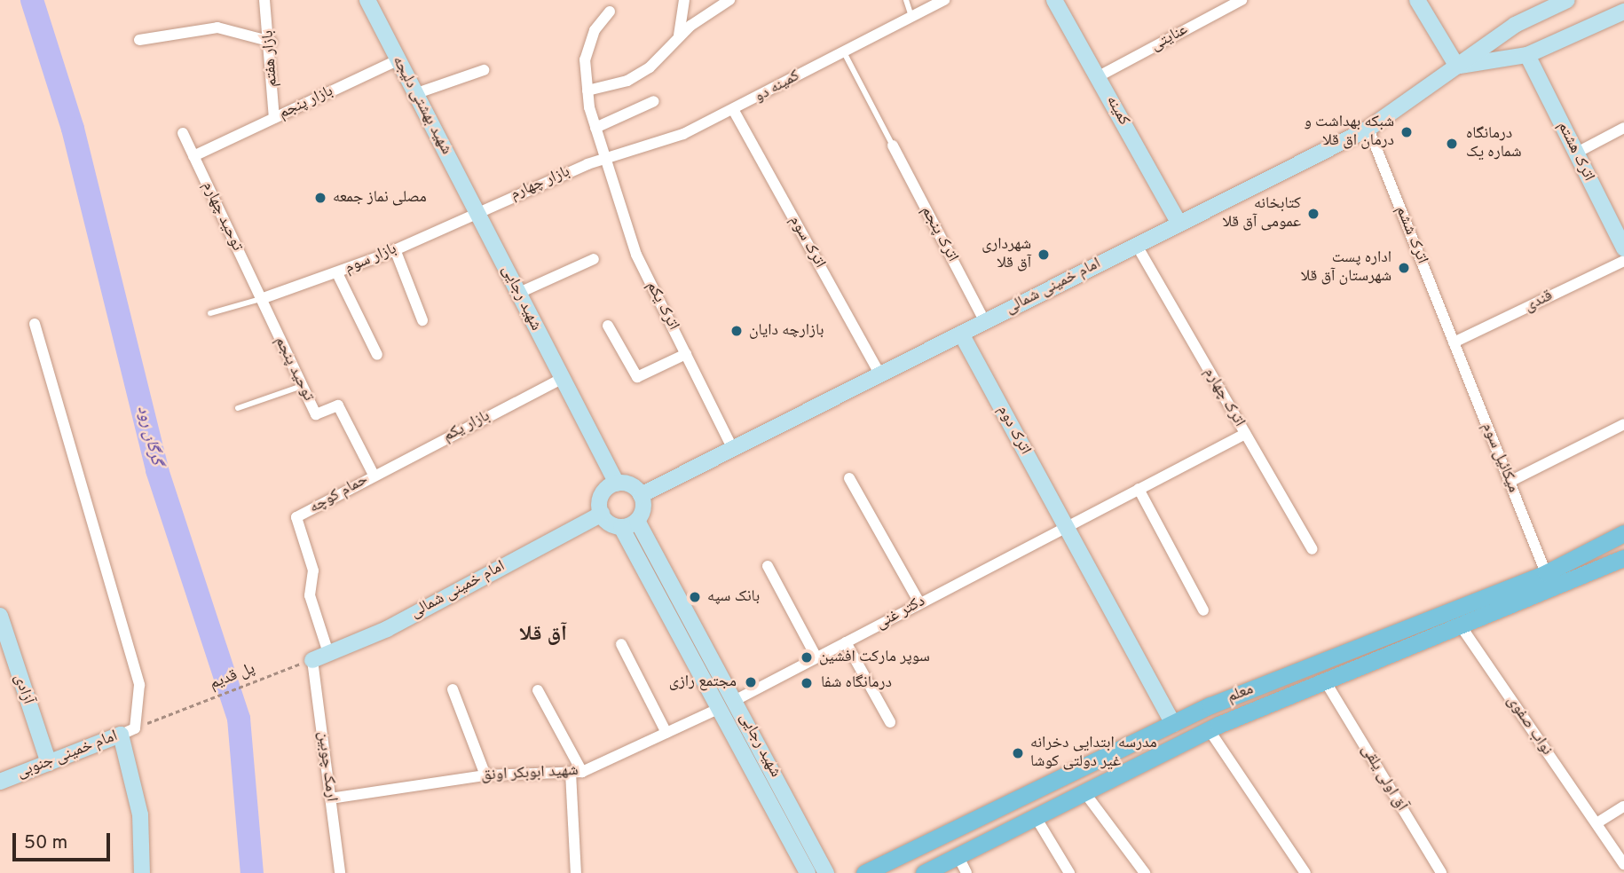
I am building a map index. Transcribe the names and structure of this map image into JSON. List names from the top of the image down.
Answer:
{
  "streets": {
    "main road": [
      "شهید بهشتی دلیجه",
      "کمینه",
      "اترک هشتم",
      "امام خمینی شمالی",
      "شهید رجایی",
      "اترک دوم",
      "آزادی",
      "معلم",
      "امام خمینی جنوبی"
    ],
    "street": [
      "عنایتی",
      "بازار هفتم",
      "کمینه دو",
      "بازار پنجم",
      "بازار چهارم",
      "توحید چهارم",
      "اترک پنجم",
      "اترک ششم",
      "اترک سوم",
      "بازار سوم",
      "قندی",
      "اترک یکم",
      "توحید پنجم",
      "اترک چهارم",
      "بازار یکم",
      "میکائیل سوم",
      "حمام کوچه",
      "دکتر غنی",
      "نواب صفوی",
      "ارمک چوبین",
      "شهید ابوبکر اونق",
      "آق اولی یلقی"
    ],
    "path": ["پل قدیم"]
  },
  "crossings": [
    ["عنایتی", "کمینه"],
    ["بازار هفتم", "بازار پنجم"],
    ["کمینه دو", "بازار چهارم"],
    ["کمینه دو", "اترک سوم"],
    ["کمینه دو", "اترک یکم"],
    ["بازار پنجم", "شهید بهشتی دلیجه"],
    ["بازار پنجم", "توحید چهارم"],
    ["شهید بهشتی دلیجه", "بازار چهارم"],
    ["شهید بهشتی دلیجه", "بازار سوم"],
    ["شهید بهشتی دلیجه", "شهید رجایی"],
    ["کمینه", "امام خمینی شمالی"],
    ["اترک هشتم", "امام خمینی شمالی"],
    ["بازار چهارم", "بازار سوم"],
    ["بازار چهارم", "شهید رجایی"],
    ["بازار چهارم", "اترک یکم"],
    ["توحید چهارم", "بازار سوم"],
    ["توحید چهارم", "توحید پنجم"],
    ["اترک پنجم", "امام خمینی شمالی"],
    ["اترک ششم", "امام خمینی شمالی"],
    ["اترک ششم", "قندی"],
    ["اترک ششم", "میکائیل سوم"],
    ["اترک سوم", "امام خمینی شمالی"],
    ["بازار سوم", "شهید رجایی"],
    ["بازار سوم", "توحید پنجم"],
    ["امام خمینی شمالی", "شهید رجایی"],
    ["امام خمینی شمالی", "اترک یکم"],
    ["امام خمینی شمالی", "اترک چهارم"],
    ["امام خمینی شمالی", "اترک دوم"],
    ["امام خمینی شمالی", "حمام کوچه"],
    ["امام خمینی شمالی", "ارمک چوبین"],
    ["شهید رجایی", "بازار یکم"],
    ["شهید رجایی", "دکتر غنی"],
    ["شهید رجایی", "شهید ابوبکر اونق"],
    ["قندی", "میکائیل سوم"],
    ["توحید پنجم", "بازار یکم"],
    ["توحید پنجم", "حمام کوچه"],
    ["اترک چهارم", "دکتر غنی"],
    ["بازار یکم", "حمام کوچه"],
    ["اترک دوم", "دکتر غنی"],
    ["اترک دوم", "معلم"],
    ["میکائیل سوم", "معلم"],
    ["پل قدیم", "امام خمینی جنوبی"],
    ["آزادی", "امام خمینی جنوبی"],
    ["معلم", "نواب صفوی"],
    ["معلم", "آق اولی یلقی"],
    ["ارمک چوبین", "شهید ابوبکر اونق"]
  ],
  "districts": ["آق قلا"],
  "water": ["گرگان رود"],
  "places": [
    "شبکه بهداشت و درمان اق قلا",
    "درمانگاه شماره یک",
    "مصلی نماز جمعه",
    "کتابخانه عمومی آق قلا",
    "شهرداری آق قلا",
    "اداره پست شهرستان آق قلا",
    "بازارچه دایان",
    "بانک سپه",
    "سوپر مارکت افشین",
    "مجتمع رازی",
    "درمانگاه شفا",
    "مدرسه ابتدایی دخرانه غیر دولتی کوشا"
  ],
  "scale_bar": "50 m"
}
